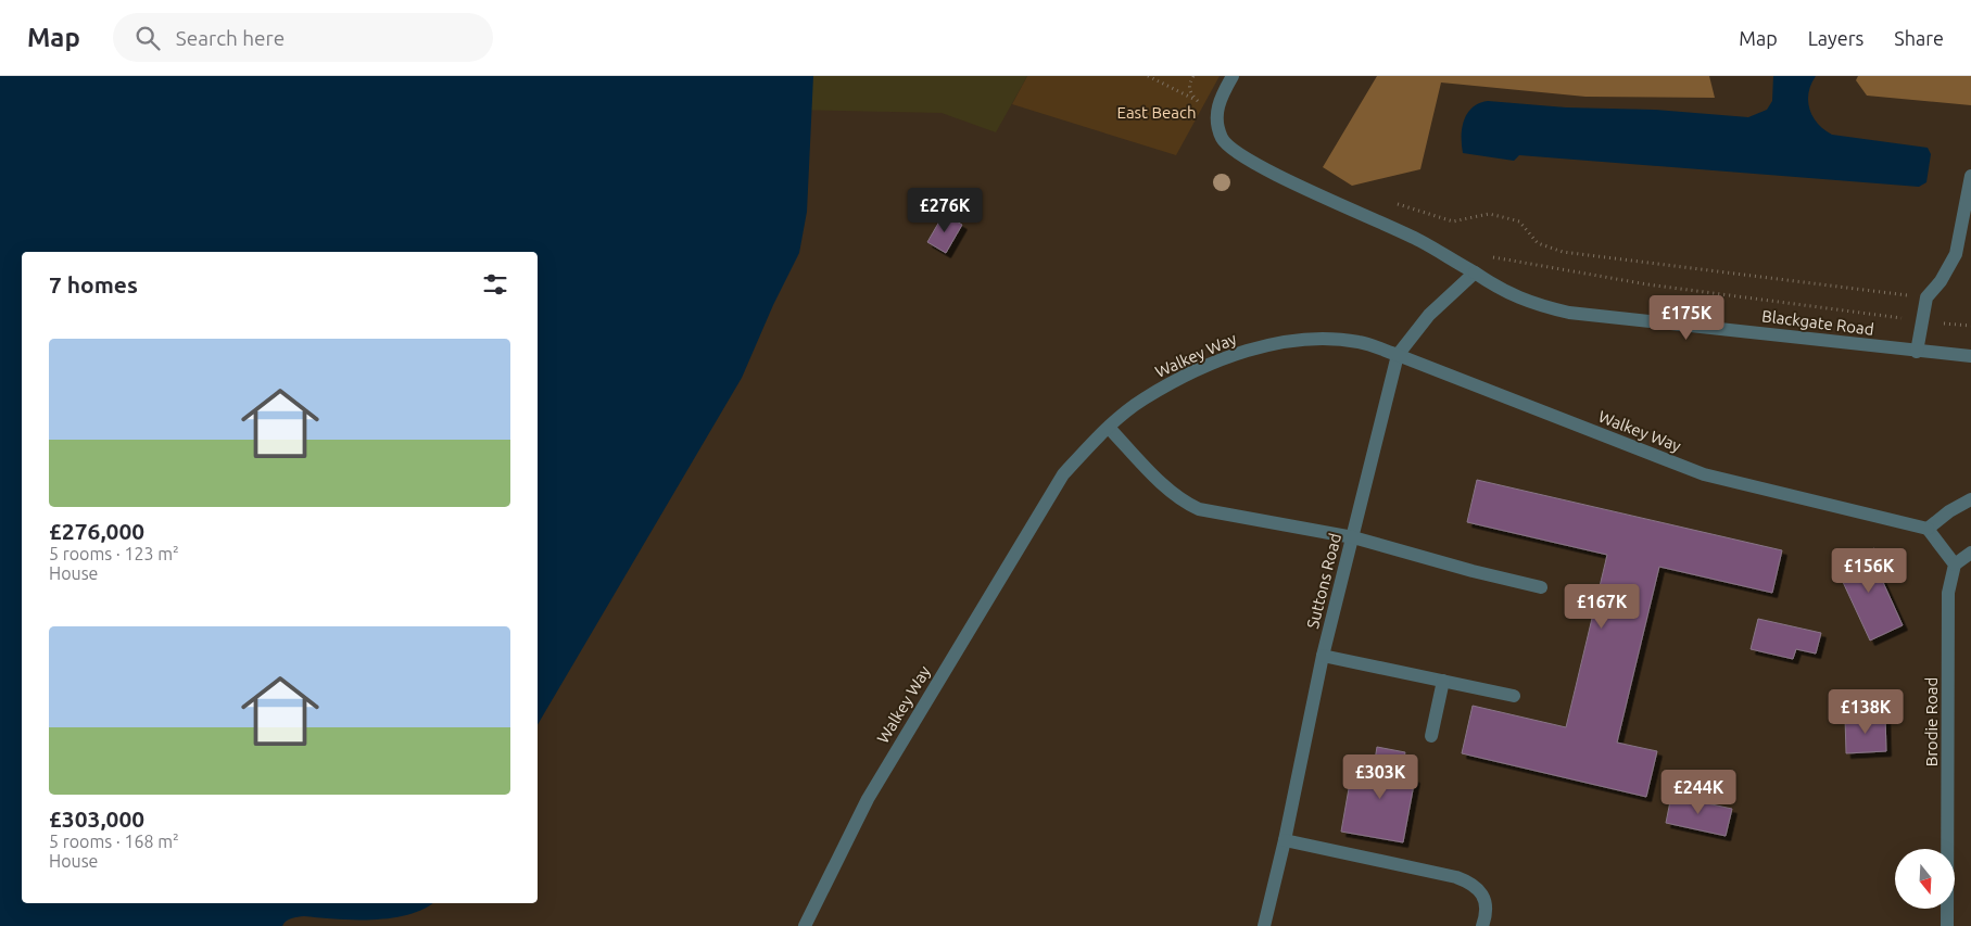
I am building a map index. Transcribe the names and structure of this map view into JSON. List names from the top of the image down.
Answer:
{
  "streets": {
    "street": [
      "Blackgate Road",
      "Walkey Way",
      "Suttons Road",
      "Brodie Road"
    ]
  },
  "crossings": [
    ["Blackgate Road", "Suttons Road"],
    ["Walkey Way", "Suttons Road"]
  ],
  "parks": ["East Beach"],
  "north": "bottom",
  "page": {
    "header": "Map",
    "search": "Search here",
    "nav": ["Map", "Layers", "Share"],
    "price": [
      "£276K",
      "£175K",
      "£156K",
      "£167K",
      "£138K",
      "£303K",
      "£244K"
    ],
    "heading": "7 homes",
    "list": [
      {
        "name": "£276,000",
        "note": "5 rooms · 123 m² · House"
      },
      {
        "name": "£303,000",
        "note": "5 rooms · 168 m² · House"
      }
    ]
  }
}
